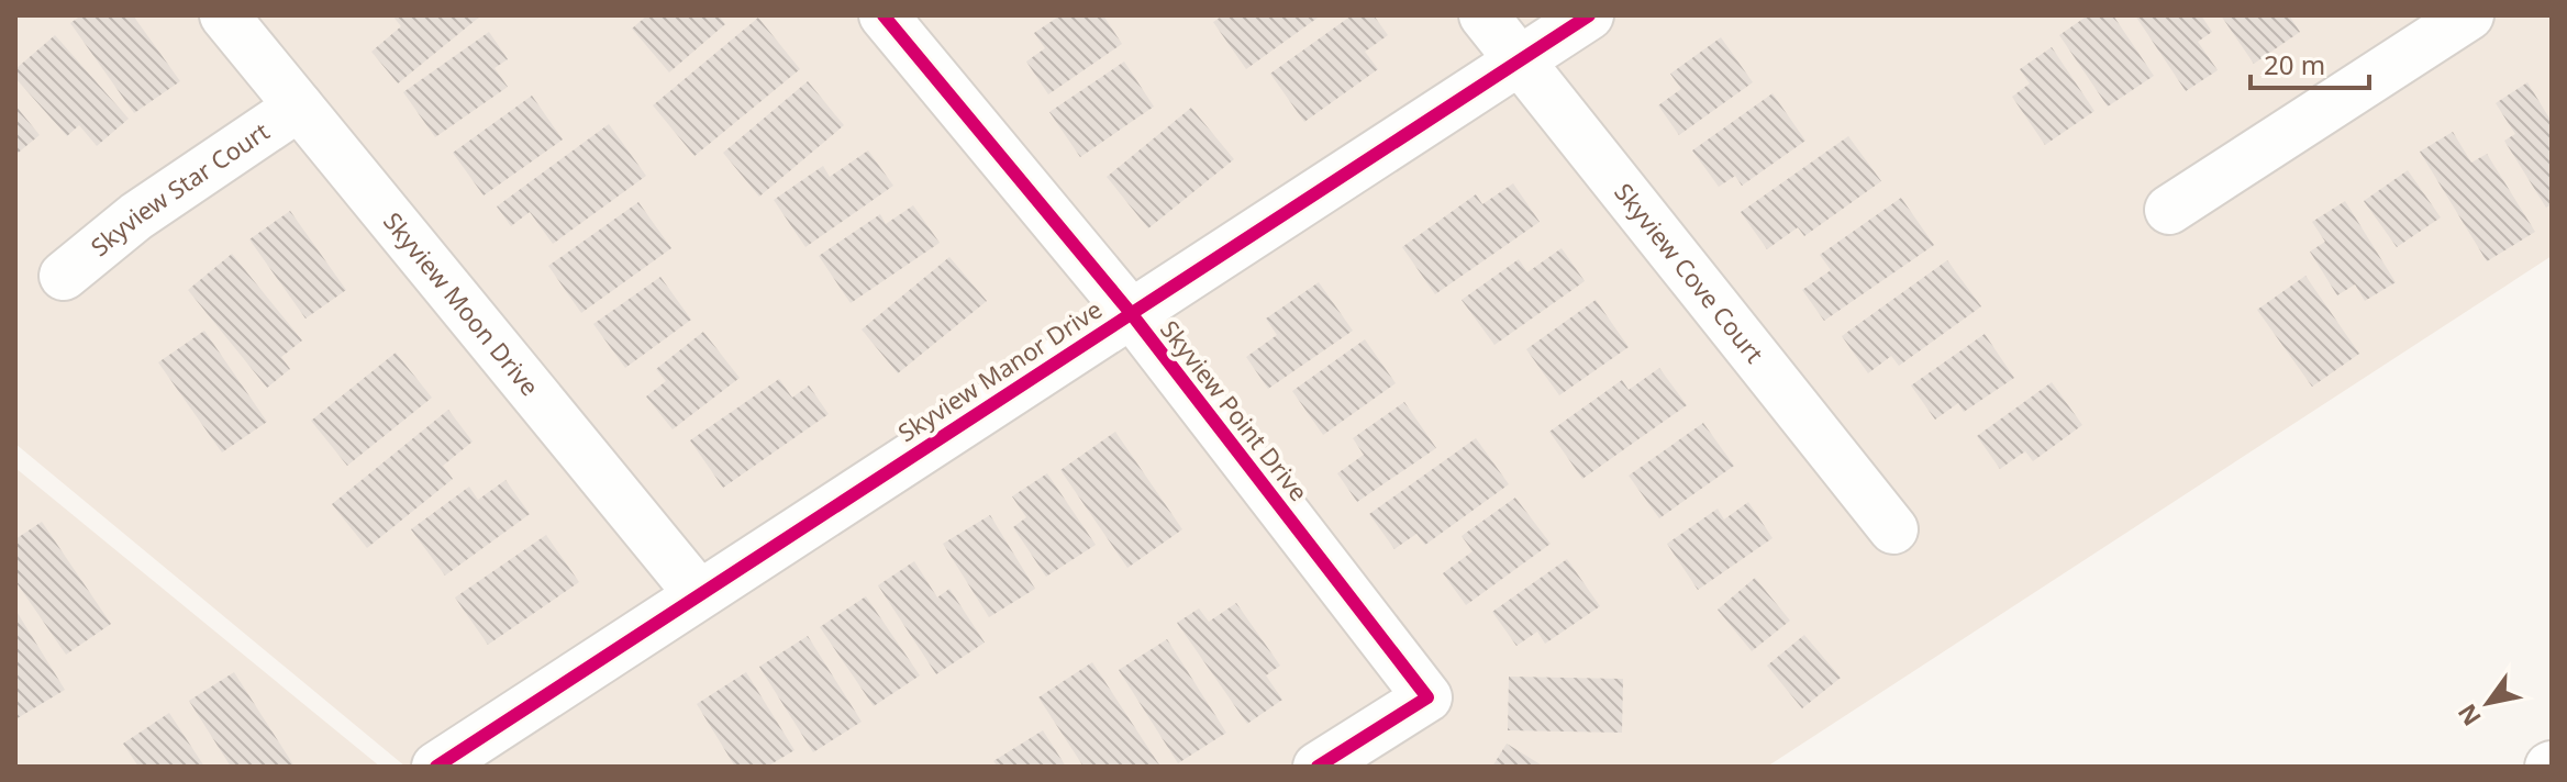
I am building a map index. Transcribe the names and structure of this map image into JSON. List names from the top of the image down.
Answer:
{
  "streets": {
    "street": [
      "Skyview Star Court",
      "Skyview Cove Court",
      "Skyview Moon Drive",
      "Skyview Manor Drive",
      "Skyview Point Drive"
    ]
  },
  "crossings": [
    ["Skyview Star Court", "Skyview Moon Drive"],
    ["Skyview Cove Court", "Skyview Manor Drive"],
    ["Skyview Moon Drive", "Skyview Manor Drive"],
    ["Skyview Manor Drive", "Skyview Point Drive"]
  ],
  "scale_bar": "20 m",
  "north": "bottom left"
}
